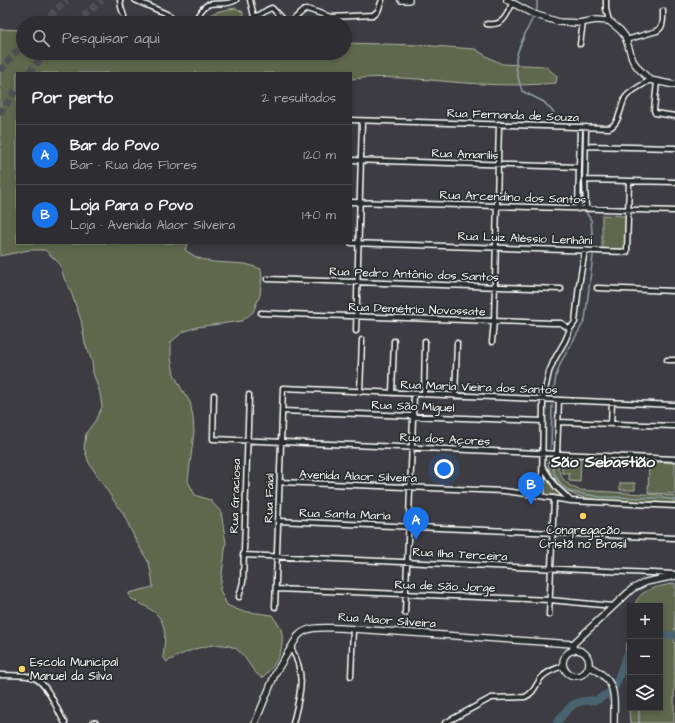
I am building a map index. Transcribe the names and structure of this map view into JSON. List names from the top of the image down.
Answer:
{
  "streets": {
    "street": [
      "Rua Fernanda de Souza",
      "Rua Amarílis",
      "Rua Arcendino dos Santos",
      "Rua Luiz Aléssio Lenhâni",
      "Rua Pedro Antônio dos Santos",
      "Rua Demétrio Novossate",
      "Rua Maria Vieira dos Santos",
      "Rua São Miguel",
      "Rua dos Açores",
      "Avenida Alaor Silveira",
      "Rua Graciosa",
      "Rua Faial",
      "Rua Santa Maria",
      "Rua Ilha Terceira",
      "Rua de São Jorge",
      "Rua Alaor Silveira"
    ]
  },
  "crossings": [
    ["Rua Arcendino dos Santos", "Rua Luiz Aléssio Lenhâni"],
    ["Rua Maria Vieira dos Santos", "Rua Faial"],
    ["Rua São Miguel", "Rua Faial"],
    ["Rua dos Açores", "Rua Graciosa"],
    ["Rua dos Açores", "Rua Faial"],
    ["Avenida Alaor Silveira", "Rua Faial"],
    ["Rua Graciosa", "Rua Ilha Terceira"],
    ["Rua Faial", "Rua Santa Maria"],
    ["Rua Faial", "Rua Ilha Terceira"],
    ["Rua Faial", "Rua de São Jorge"]
  ],
  "districts": ["São Sebastião"],
  "places": ["Congregação Cristã no Brasil", "Escola Municipal Manuel da Silva"],
  "page": {
    "search": "Pesquisar aqui",
    "heading": ["Por perto", "2 resultados"],
    "list": [
      {
        "mark": "A",
        "name": "Bar do Povo",
        "note": "Bar · Rua das Flores",
        "value": "120 m"
      },
      {
        "mark": "B",
        "name": "Loja Para o Povo",
        "note": "Loja · Avenida Alaor Silveira",
        "value": "140 m"
      }
    ],
    "pins": ["B", "A"],
    "map_buttons": ["+", "−"]
  }
}
